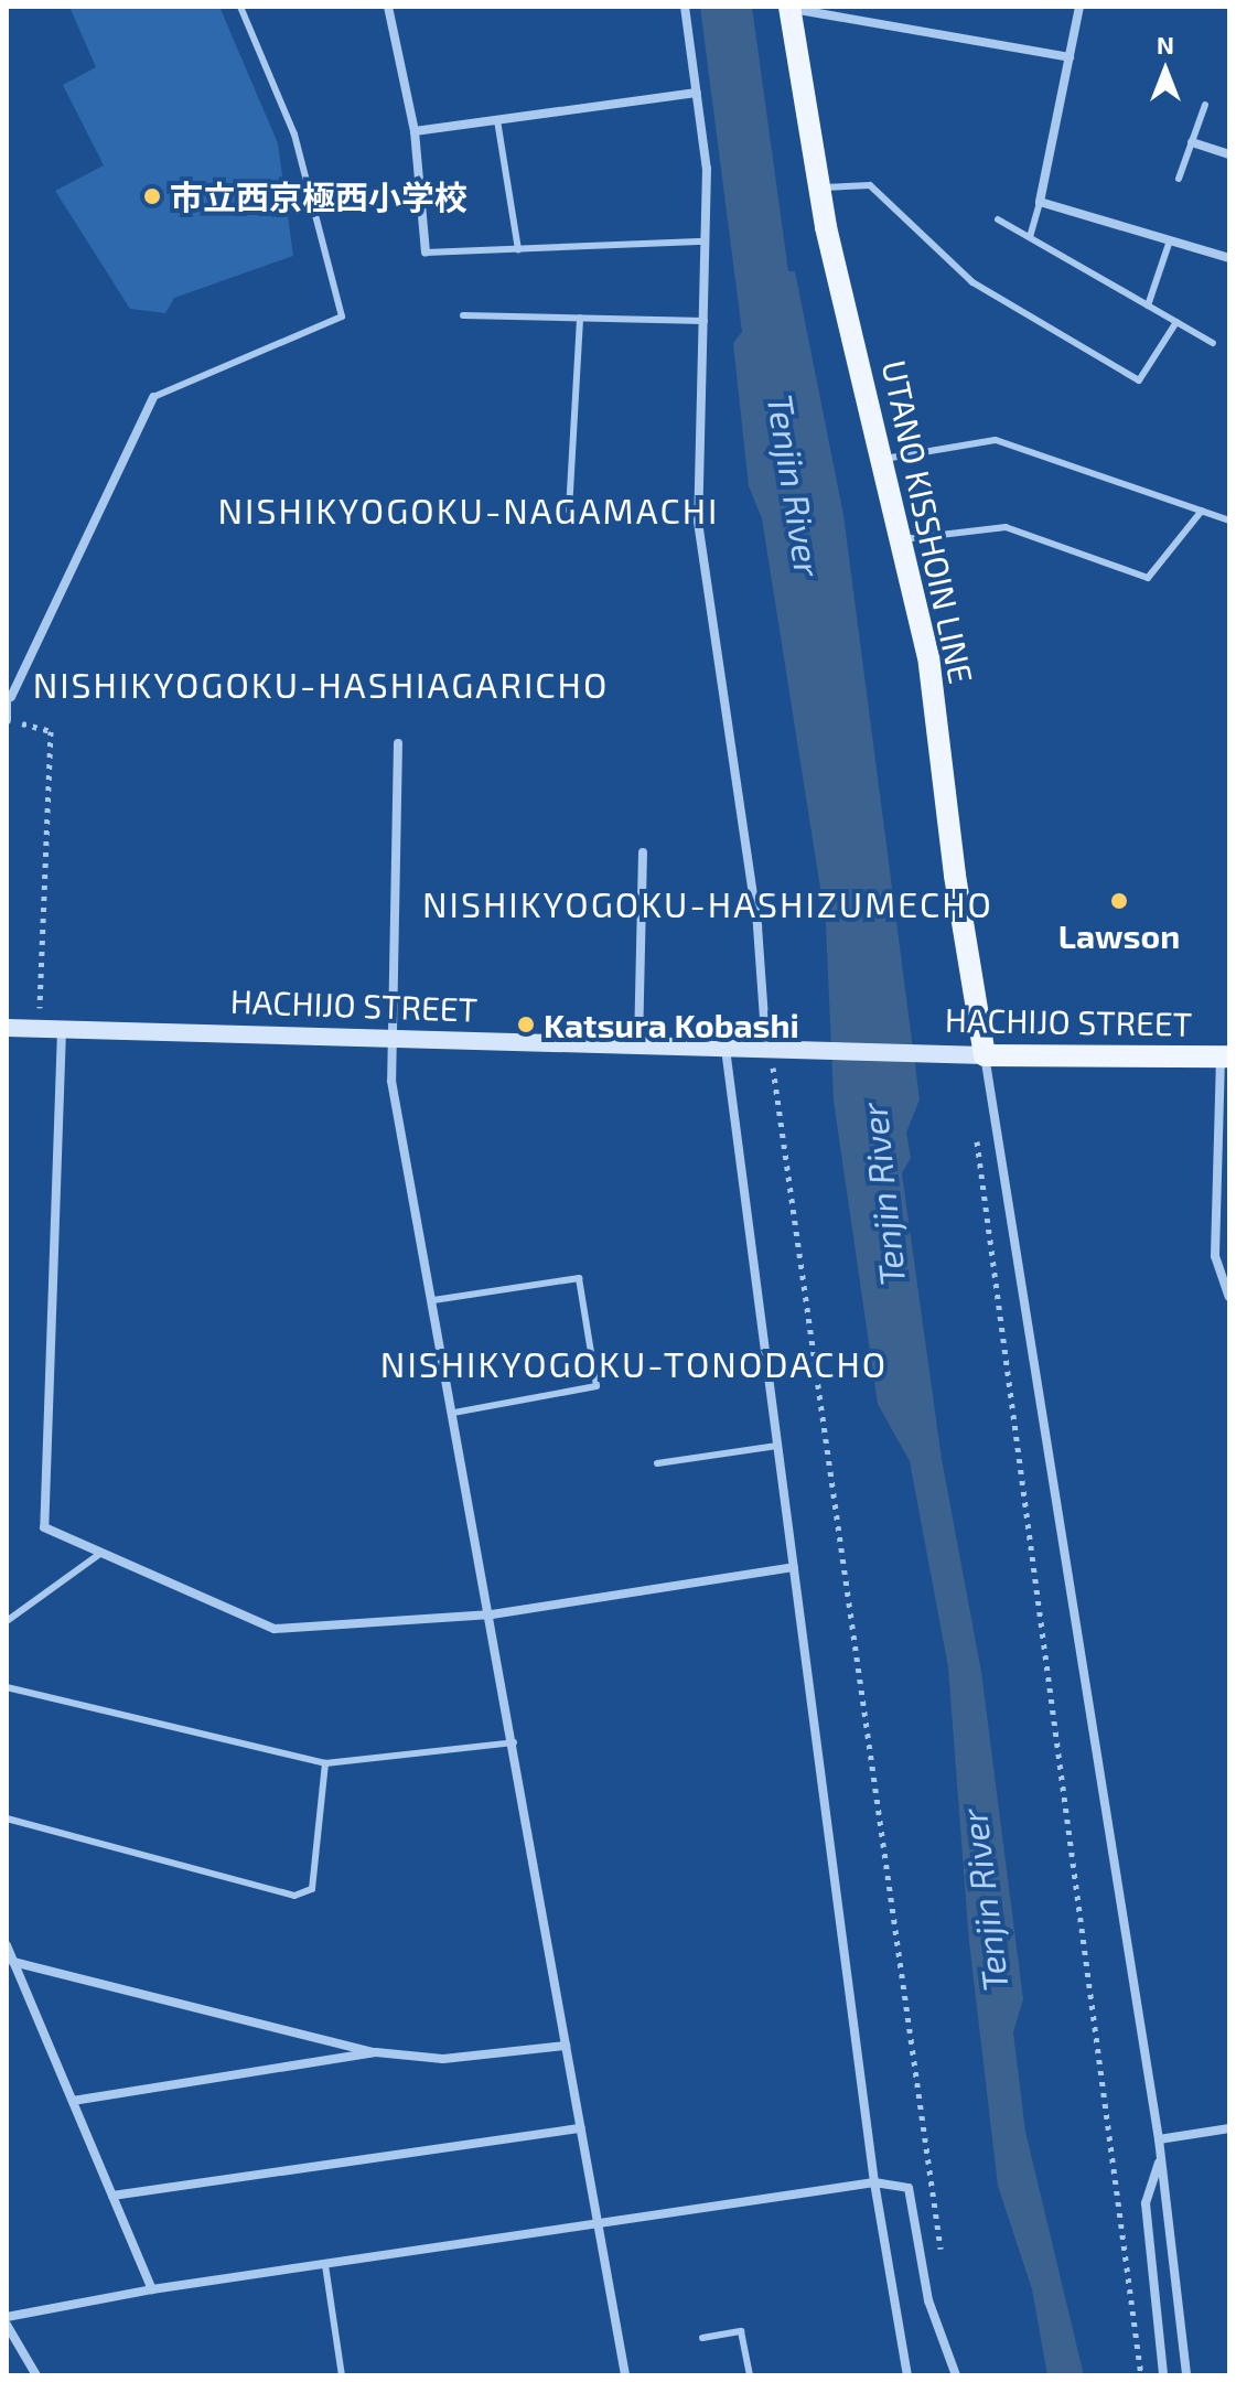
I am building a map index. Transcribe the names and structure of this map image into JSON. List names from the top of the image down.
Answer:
{
  "streets": {
    "main road": ["UTANO KISSHOIN LINE", "HACHIJO STREET"]
  },
  "crossings": [
    ["UTANO KISSHOIN LINE", "HACHIJO STREET"]
  ],
  "districts": [
    "NISHIKYOGOKU-NAGAMACHI",
    "NISHIKYOGOKU-HASHIAGARICHO",
    "NISHIKYOGOKU-HASHIZUMECHO",
    "NISHIKYOGOKU-TONODACHO"
  ],
  "water": ["Tenjin River"],
  "places": ["市立西京極西小学校", "Lawson", "Katsura Kobashi"],
  "north": "top"
}
